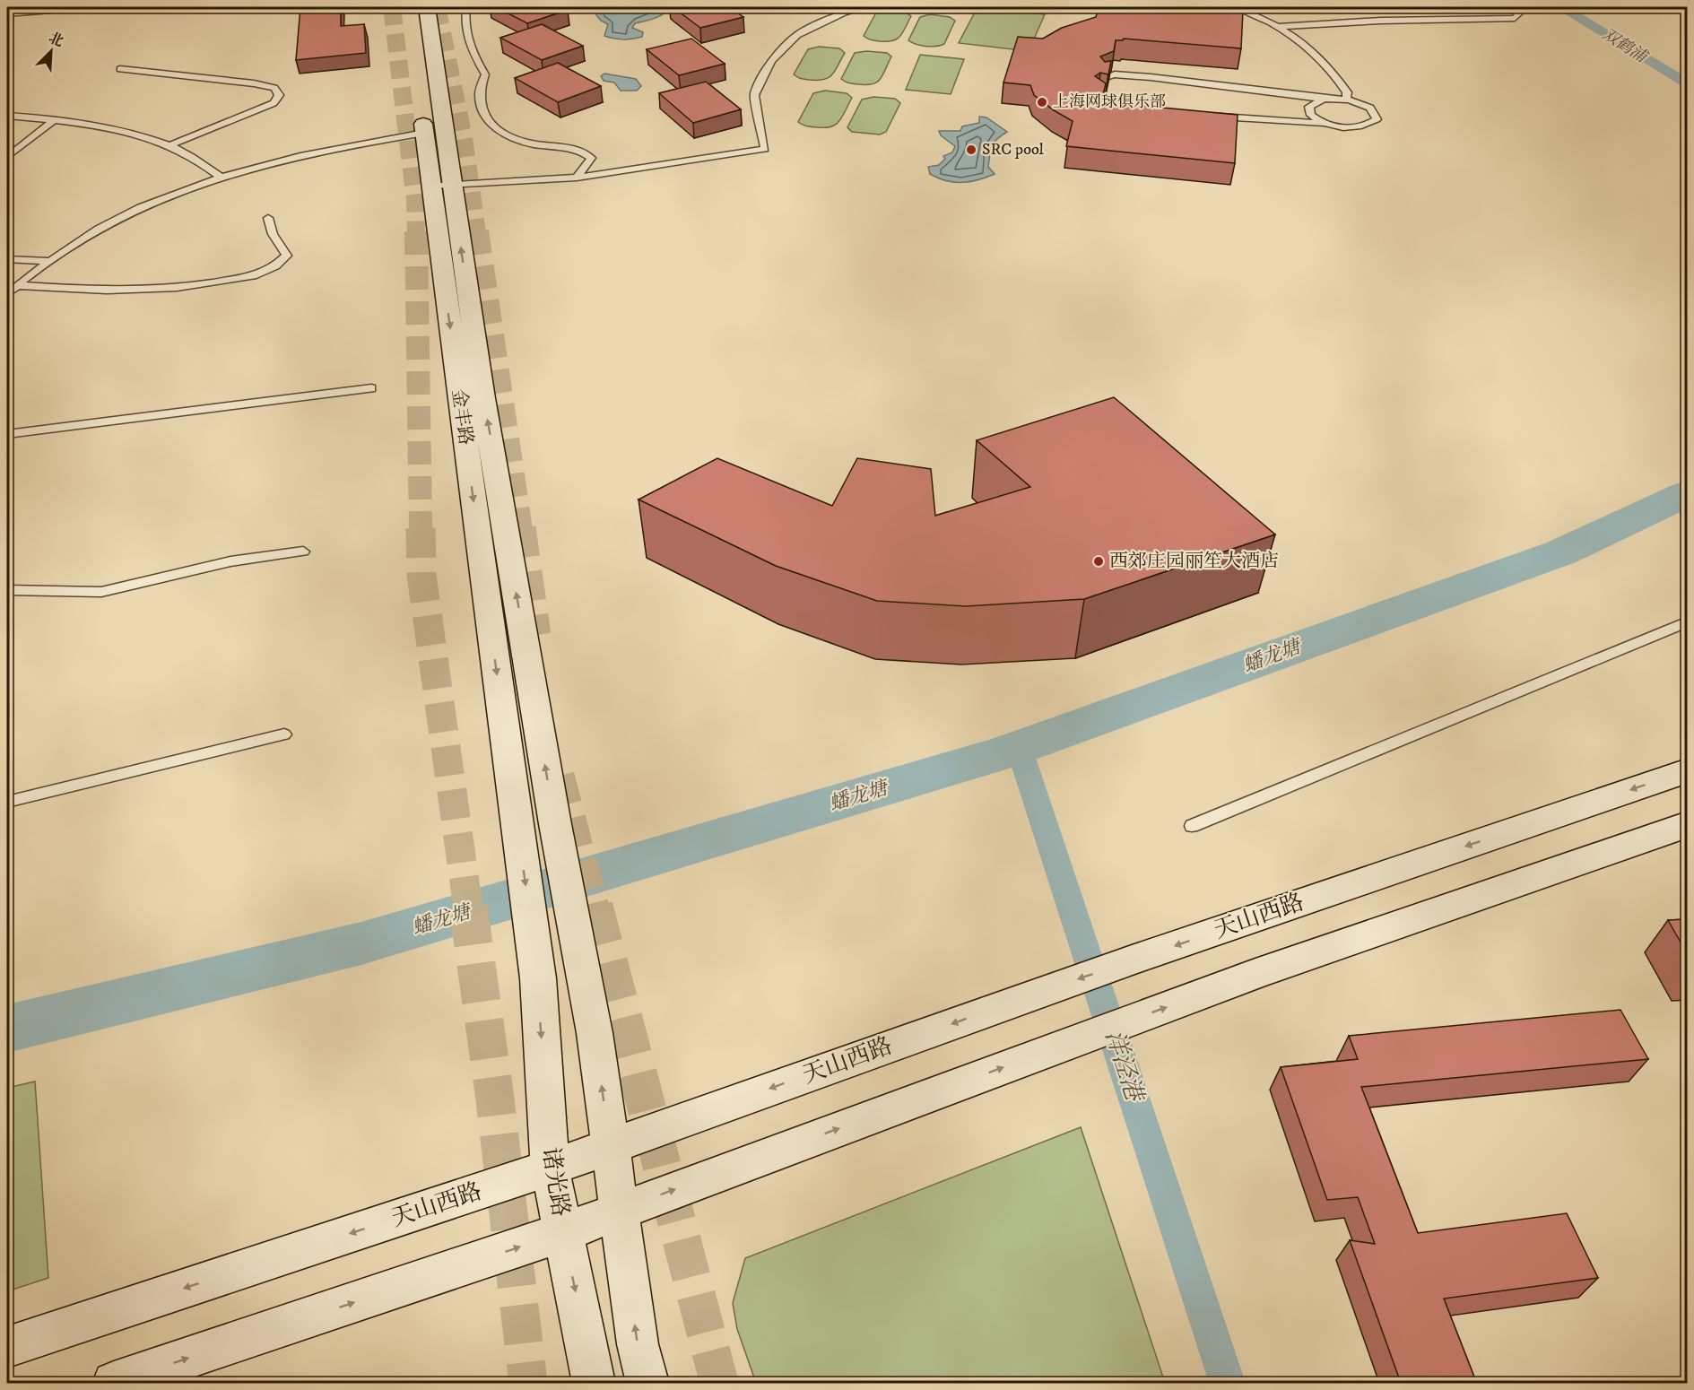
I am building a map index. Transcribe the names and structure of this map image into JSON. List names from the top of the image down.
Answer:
{
  "streets": {
    "main road": ["金丰路", "天山西路", "诸光路"]
  },
  "crossings": [
    ["金丰路", "诸光路"],
    ["天山西路", "诸光路"]
  ],
  "water": ["双鹤浦", "蟠龙塘", "洋泾港"],
  "places": ["上海网球俱乐部", "SRC pool", "西郊庄园丽笙大酒店"],
  "north": "top right"
}
